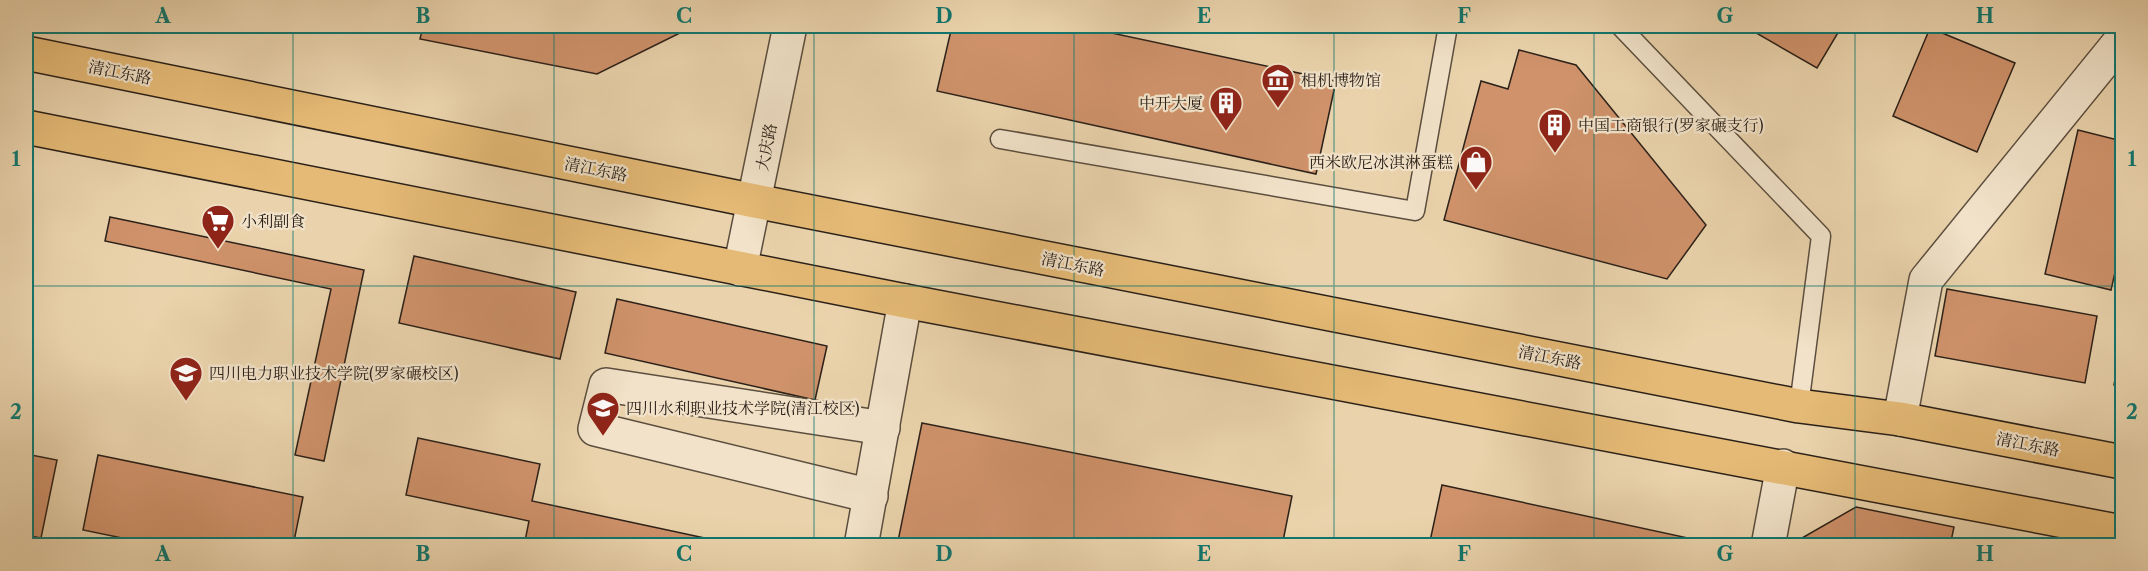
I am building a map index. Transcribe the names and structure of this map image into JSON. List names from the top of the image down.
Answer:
{
  "streets": {
    "main road": ["清江东路"],
    "street": ["大庆路"]
  },
  "crossings": [
    ["清江东路", "大庆路"]
  ],
  "places": {
    "museum": ["相机博物馆"],
    "building": ["中开大厦", "中国工商银行(罗家碾支行)"],
    "shop": ["西米欧尼冰淇淋蛋糕"],
    "supermarket": ["小利副食"],
    "school or university": ["四川电力职业技术学院(罗家碾校区)", "四川水利职业技术学院(清江校区)"]
  },
  "grid": {
    "columns": [
      "A",
      "B",
      "C",
      "D",
      "E",
      "F",
      "G",
      "H"
    ],
    "rows": ["1", "2"]
  }
}
